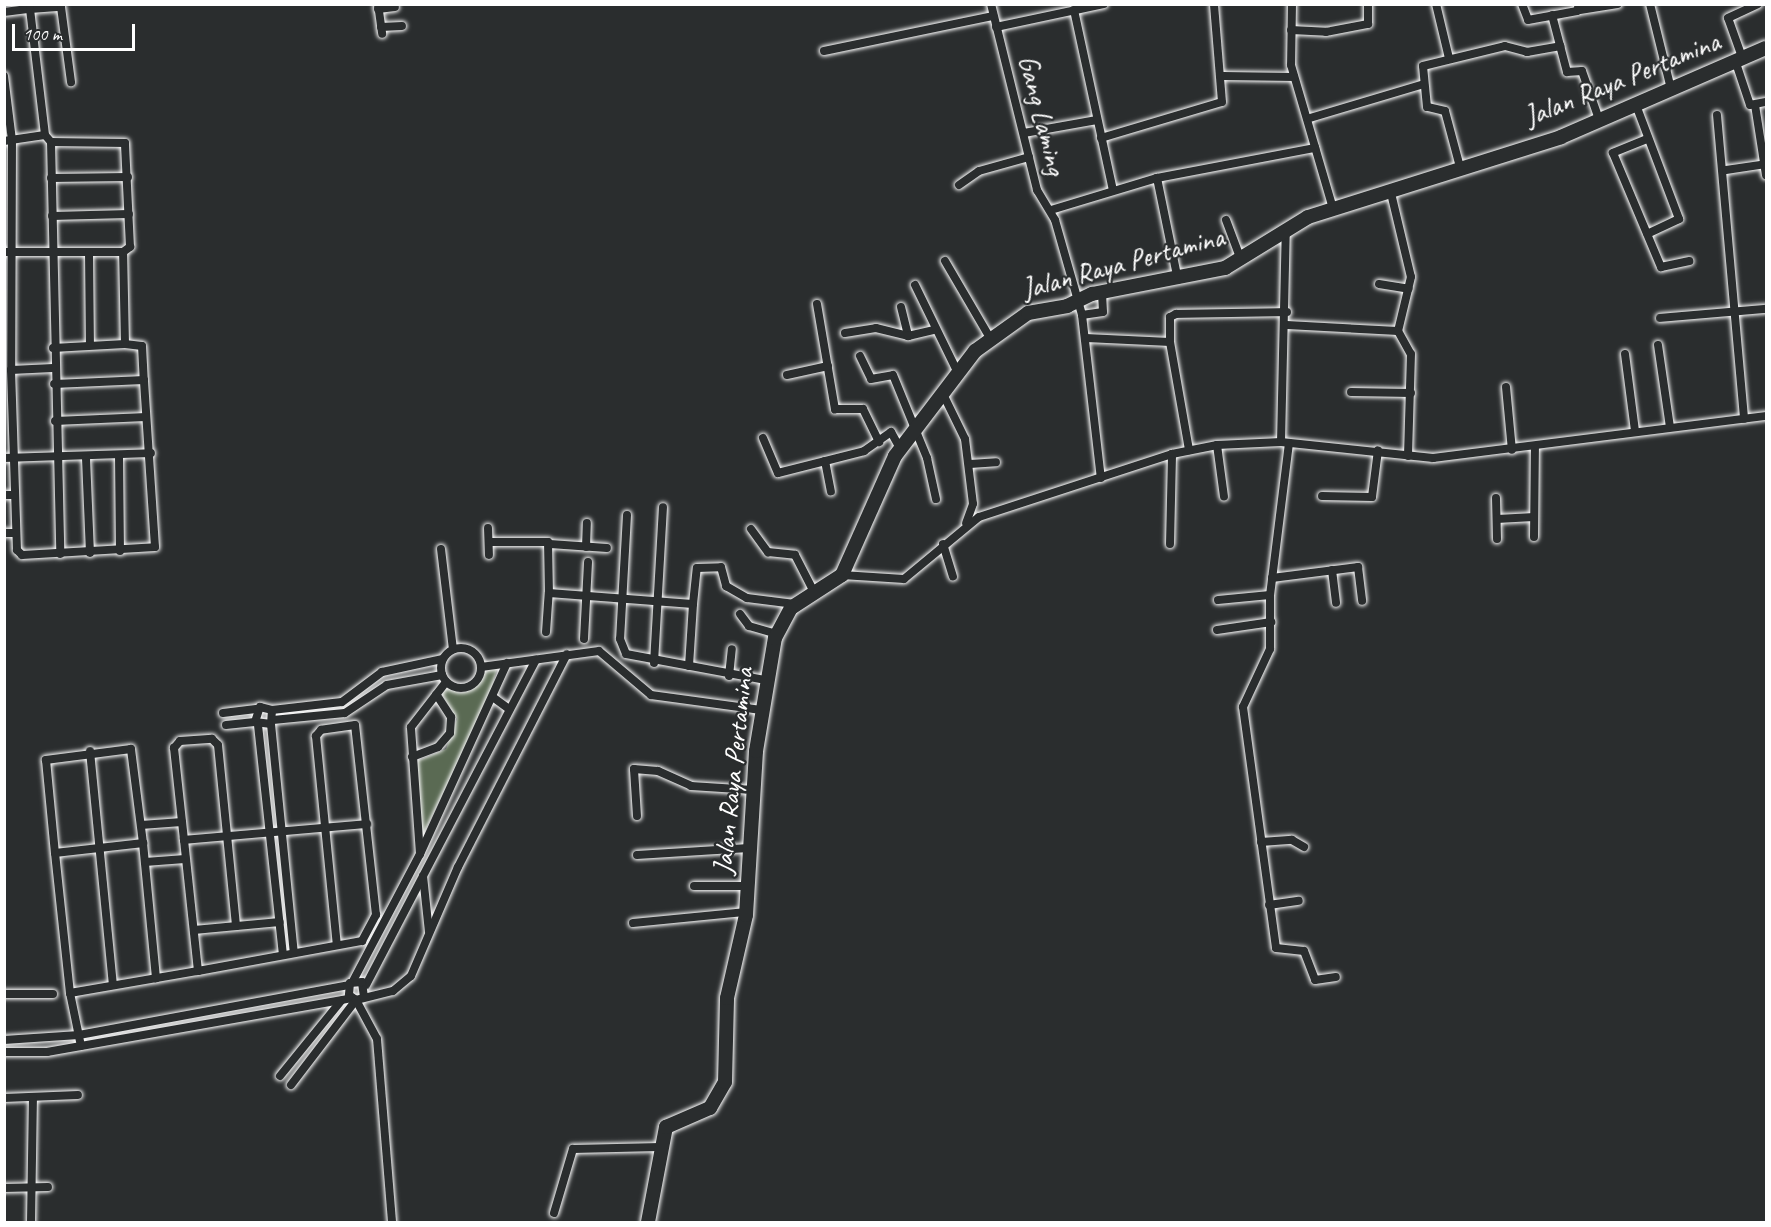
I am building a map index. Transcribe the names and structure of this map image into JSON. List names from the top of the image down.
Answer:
{
  "streets": {
    "main road": ["Jalan Raya Pertamina"],
    "street": ["Gang Laming"]
  },
  "crossings": [
    ["Jalan Raya Pertamina", "Gang Laming"]
  ],
  "scale_bar": "100 m"
}
